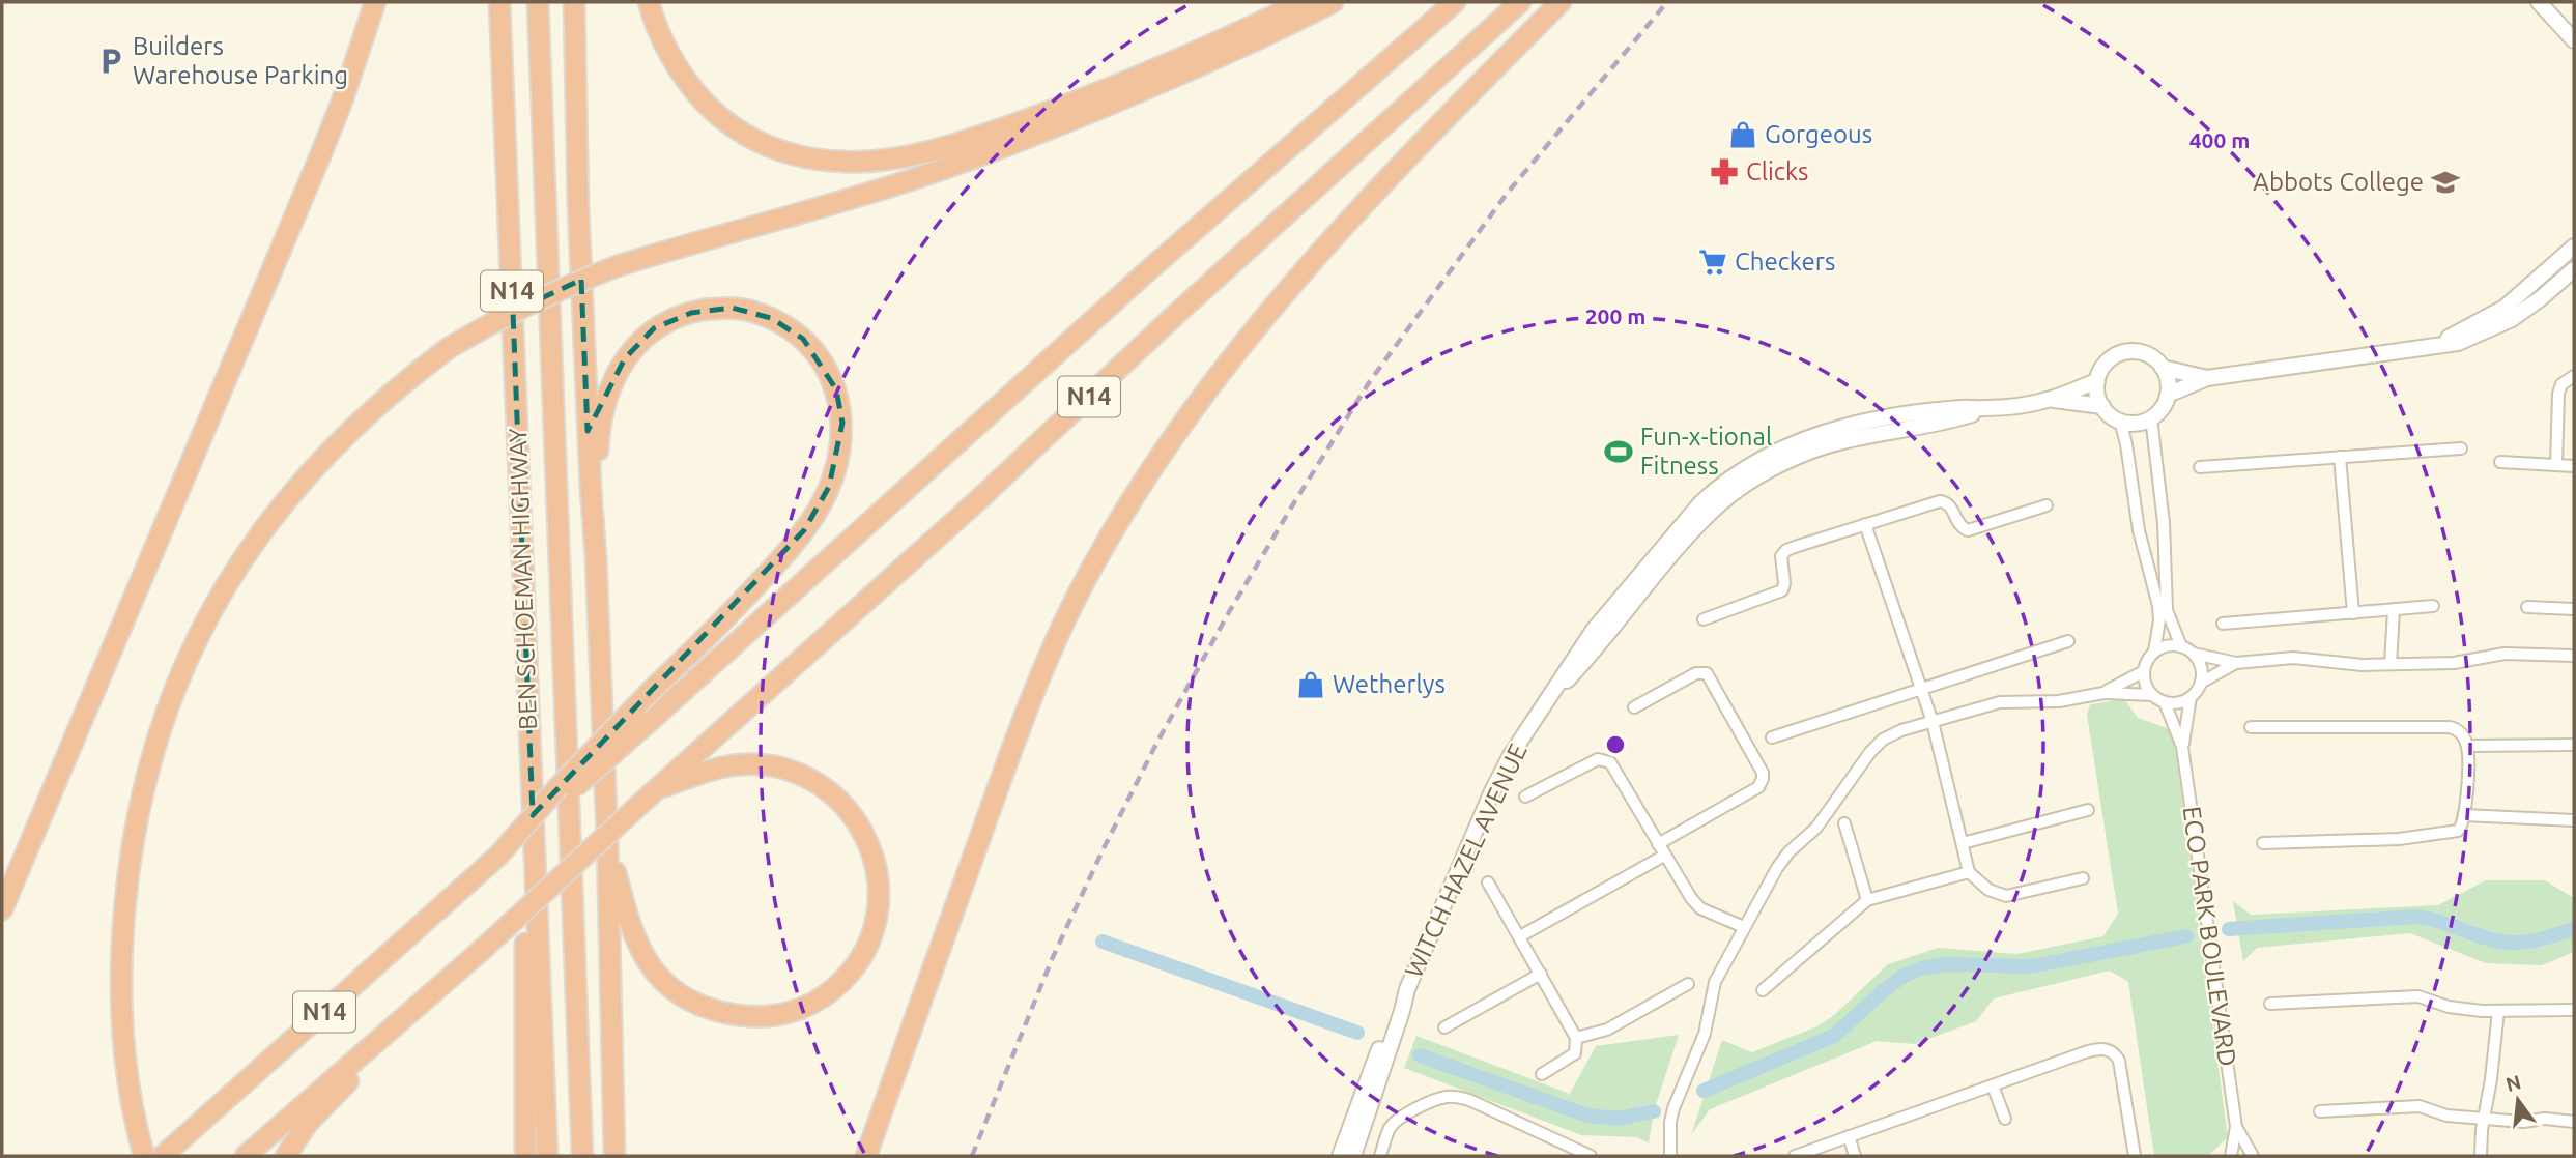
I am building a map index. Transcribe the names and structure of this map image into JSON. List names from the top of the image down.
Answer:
{
  "streets": {
    "highway": ["N14", "BEN SCHOEMAN HIGHWAY"],
    "street": ["WITCH HAZEL AVENUE", "ECO PARK BOULEVARD"]
  },
  "places": {
    "parking": ["Builders Warehouse Parking"],
    "shop": ["Gorgeous", "Wetherlys"],
    "pharmacy": ["Clicks"],
    "school or university": ["Abbots College"],
    "supermarket": ["Checkers"],
    "sports": ["Fun-x-tional Fitness"]
  },
  "north": "top",
  "rings": ["400 m", "200 m"]
}
